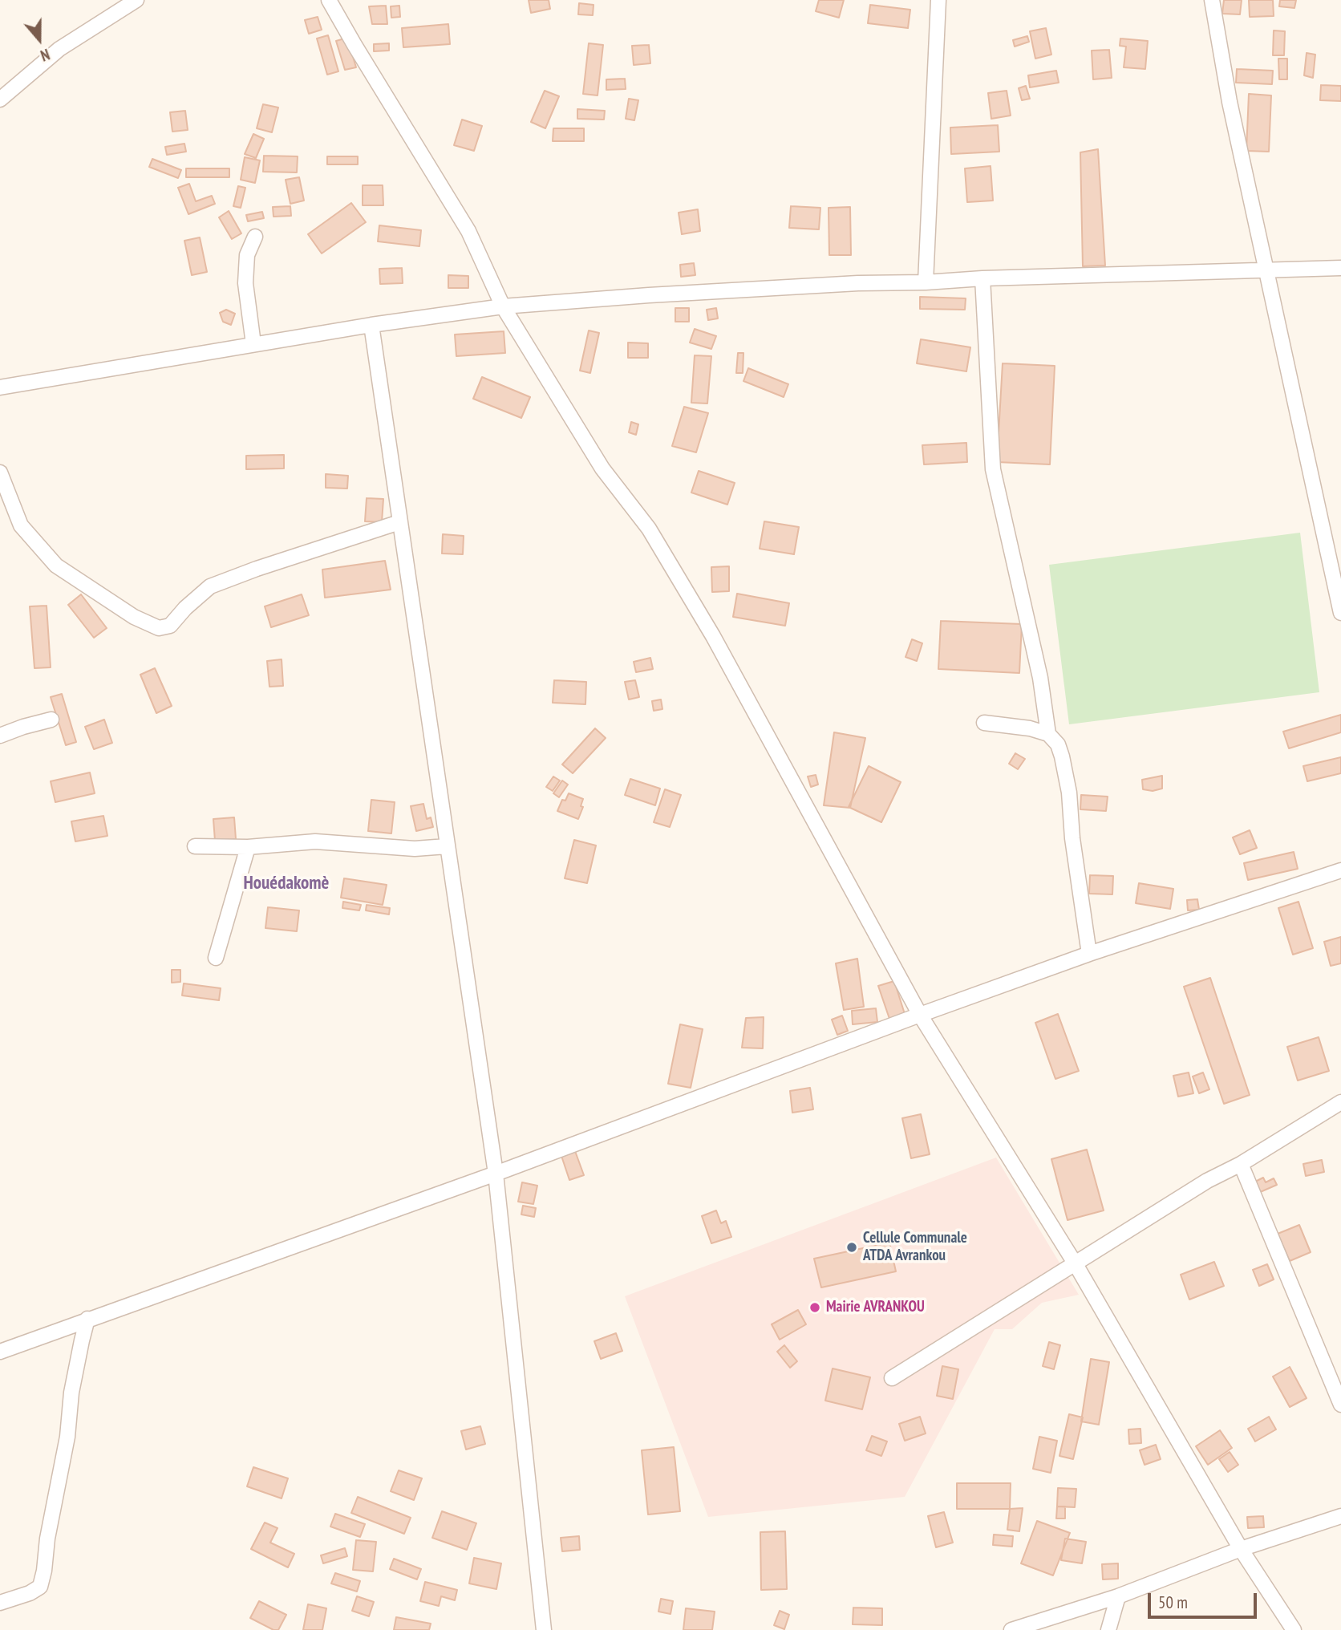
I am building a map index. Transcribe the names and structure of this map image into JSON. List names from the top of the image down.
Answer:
{
  "districts": ["Houédakomè"],
  "places": ["Cellule Communale ATDA Avrankou", "Mairie AVRANKOU"],
  "scale_bar": "50 m",
  "north": "bottom"
}
